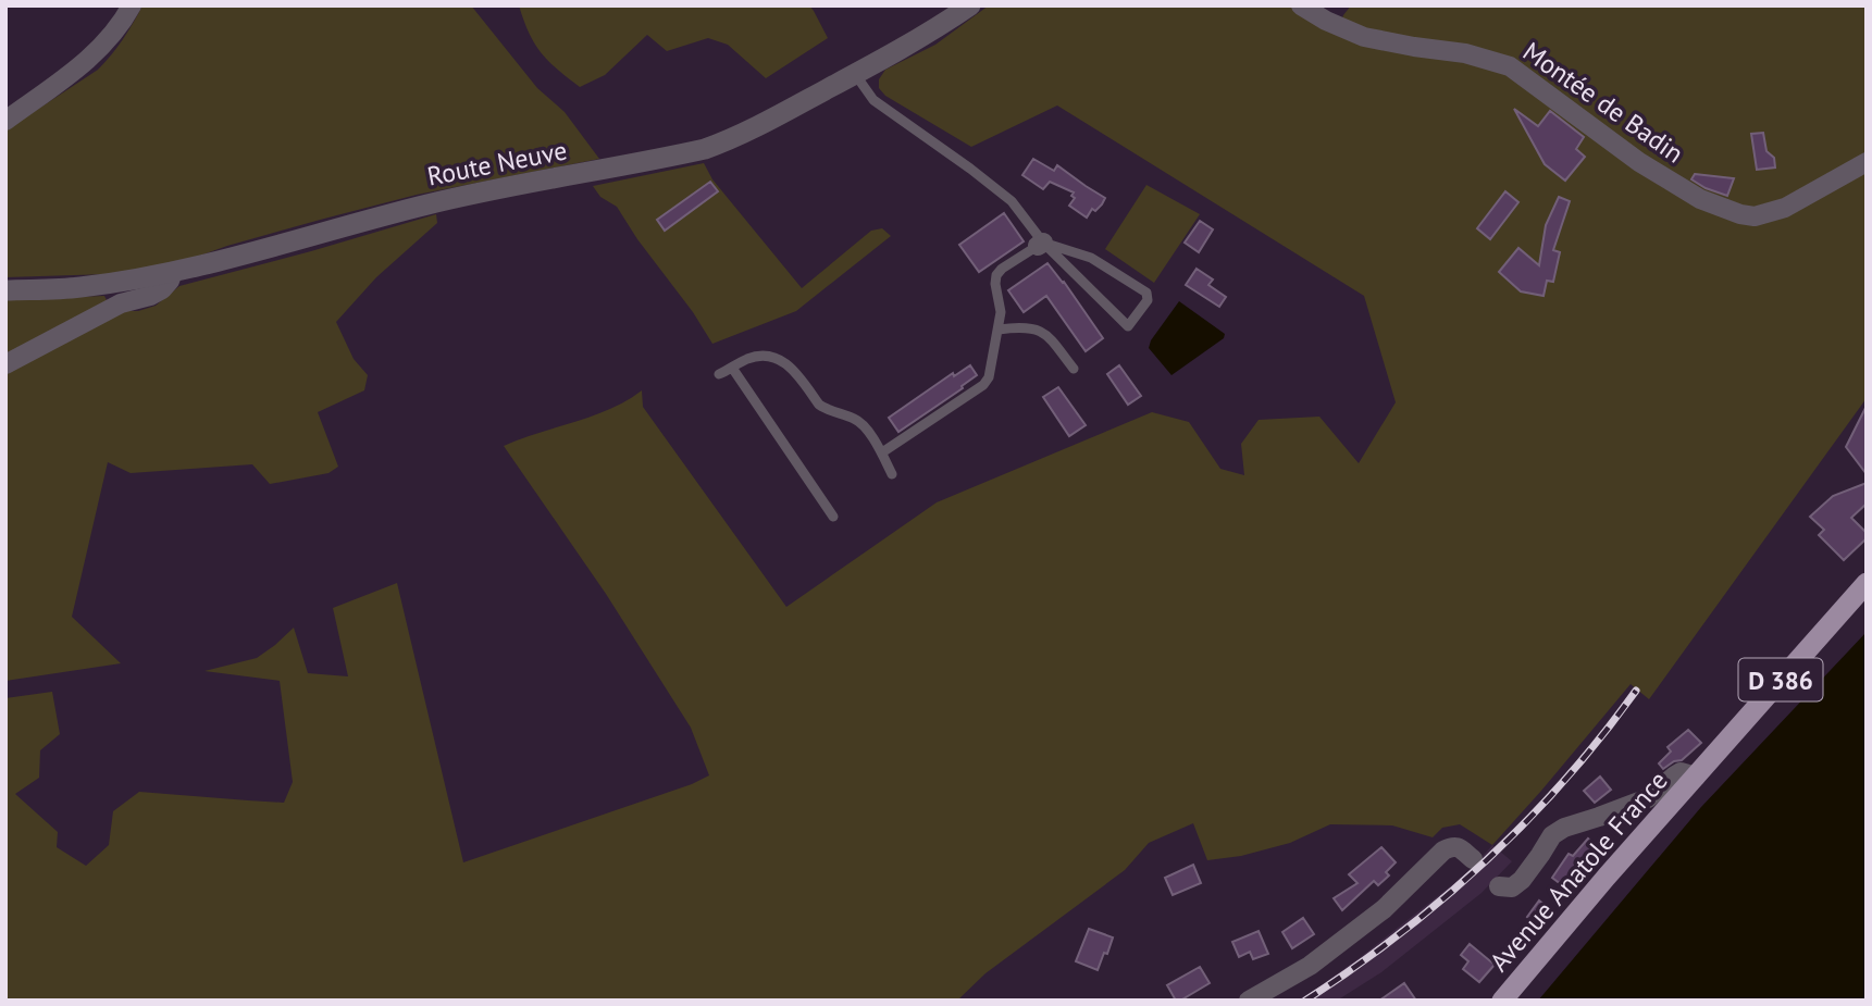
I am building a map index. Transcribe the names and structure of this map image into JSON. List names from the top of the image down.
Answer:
{
  "streets": {
    "main road": ["D 386", "Avenue Anatole France"],
    "street": ["Montée de Badin", "Route Neuve"]
  },
  "crossings": [
    ["D 386", "Avenue Anatole France"]
  ]
}
